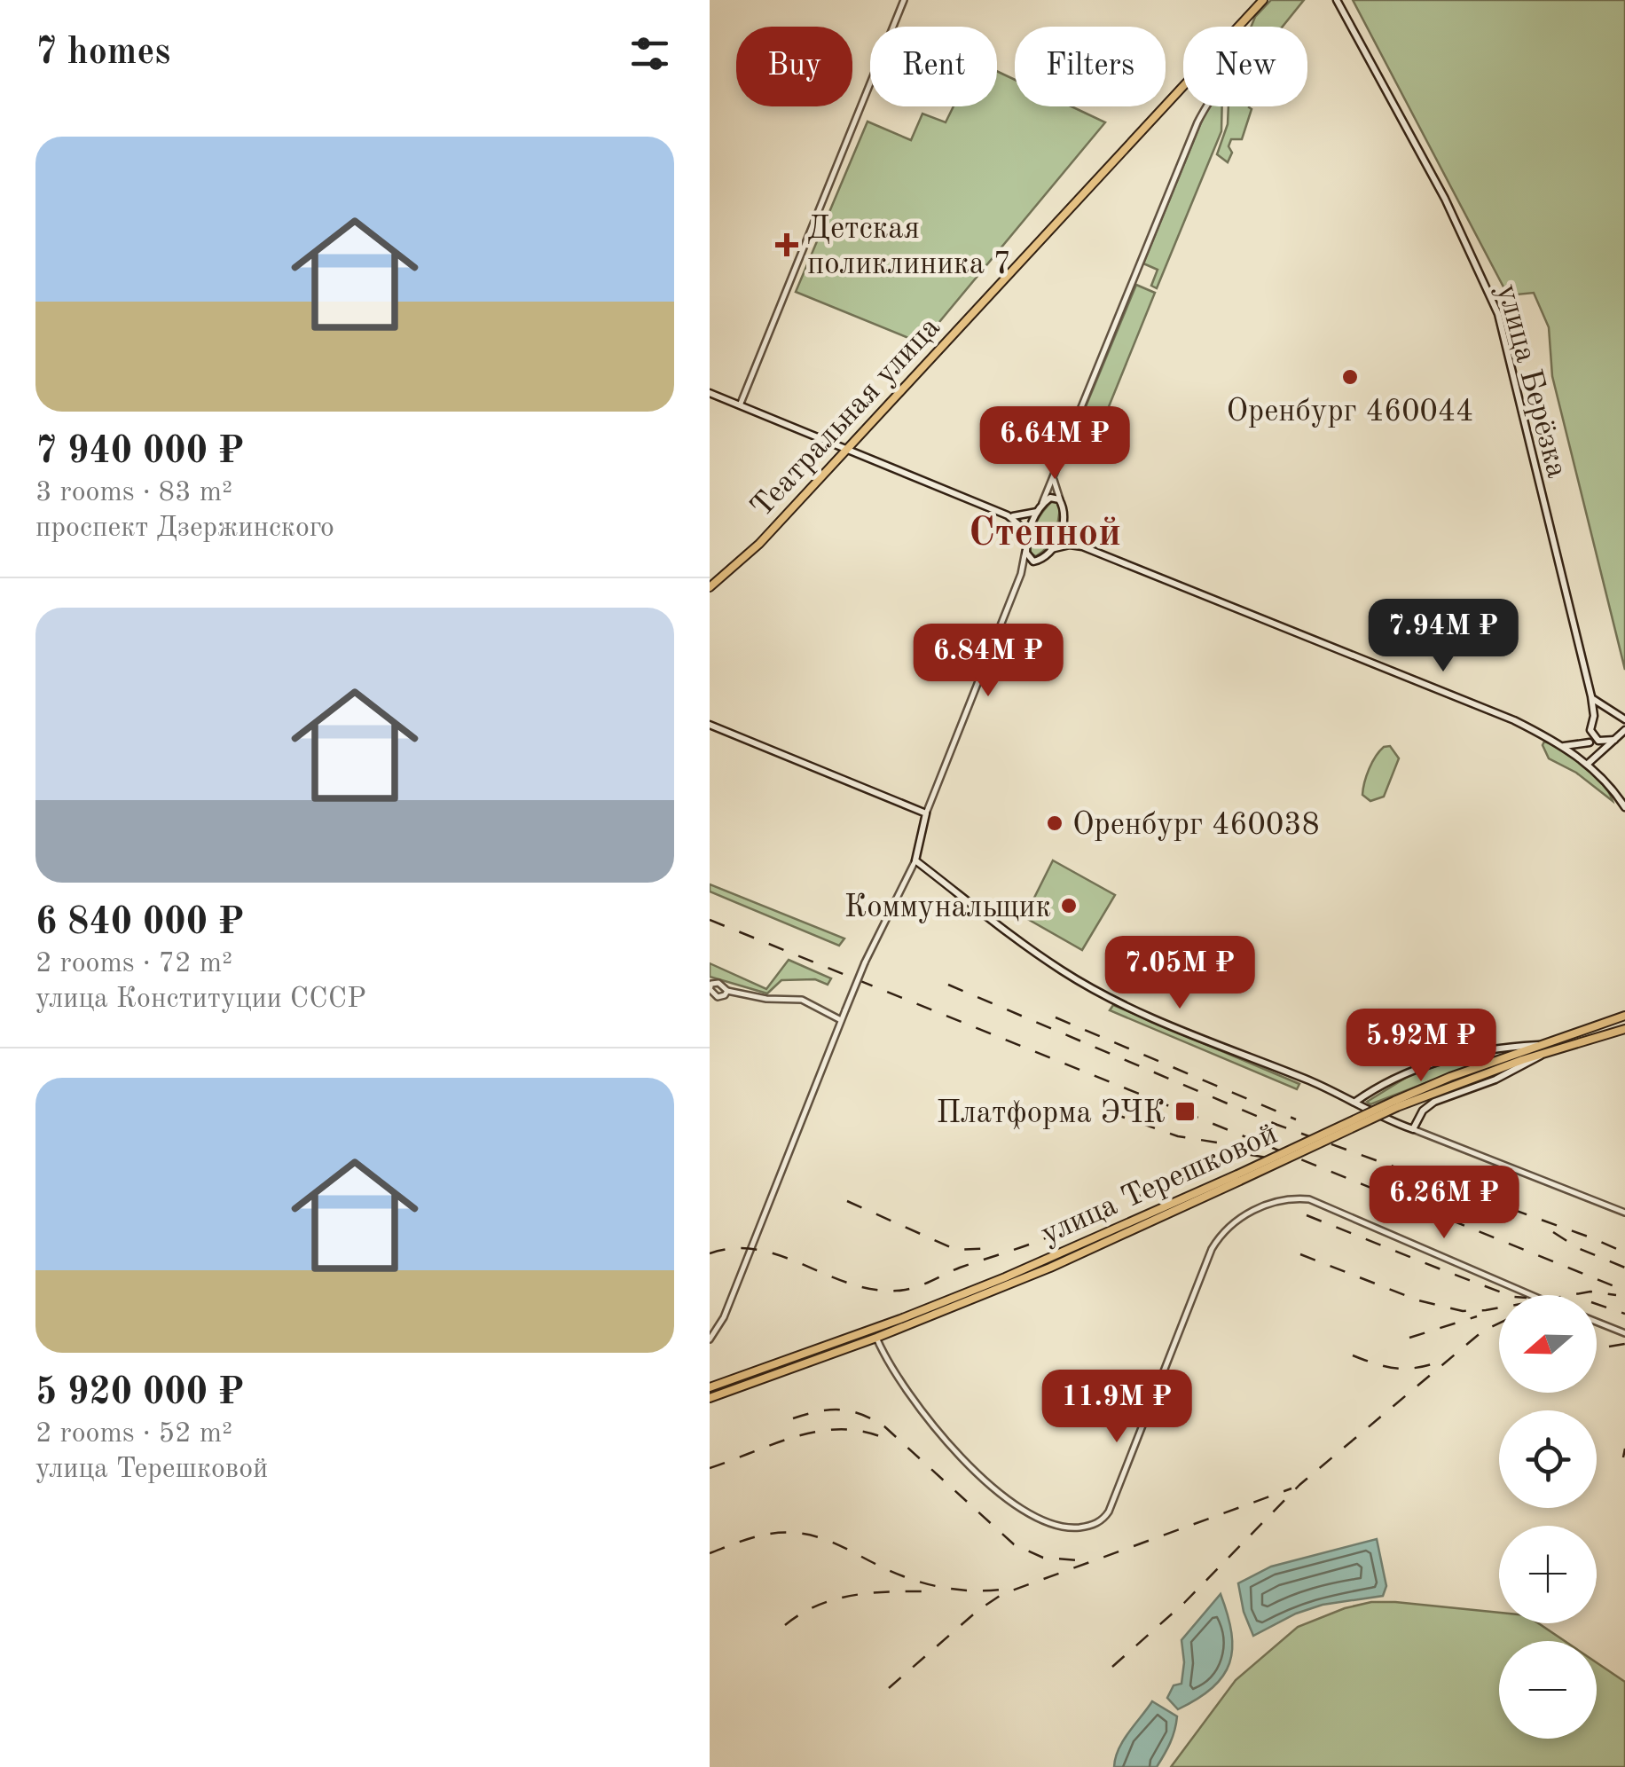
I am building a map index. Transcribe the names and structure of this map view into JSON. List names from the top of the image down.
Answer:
{
  "streets": {
    "main road": ["улица Берёзка", "Театральная улица", "улица Терешковой"]
  },
  "districts": ["Степной"],
  "places": {
    "health": ["Детская поликлиника 7"],
    "other": ["Оренбург 460044", "Оренбург 460038", "Коммунальщик"],
    "transit": ["Платформа ЭЧК"]
  },
  "north": "left",
  "page": {
    "heading": "7 homes",
    "chip": [
      "Buy",
      "Rent",
      "Filters",
      "New"
    ],
    "list": [
      {
        "name": "7 940 000 ₽",
        "note": "3 rooms · 83 m² · проспект Дзержинского"
      },
      {
        "name": "6 840 000 ₽",
        "note": "2 rooms · 72 m² · улица Конституции СССР"
      },
      {
        "name": "5 920 000 ₽",
        "note": "2 rooms · 52 m² · улица Терешковой"
      }
    ],
    "price": [
      "6.64M ₽",
      "7.94M ₽",
      "6.84M ₽",
      "7.05M ₽",
      "5.92M ₽",
      "6.26M ₽",
      "11.9M ₽"
    ],
    "map_buttons": ["+", "−"]
  }
}
